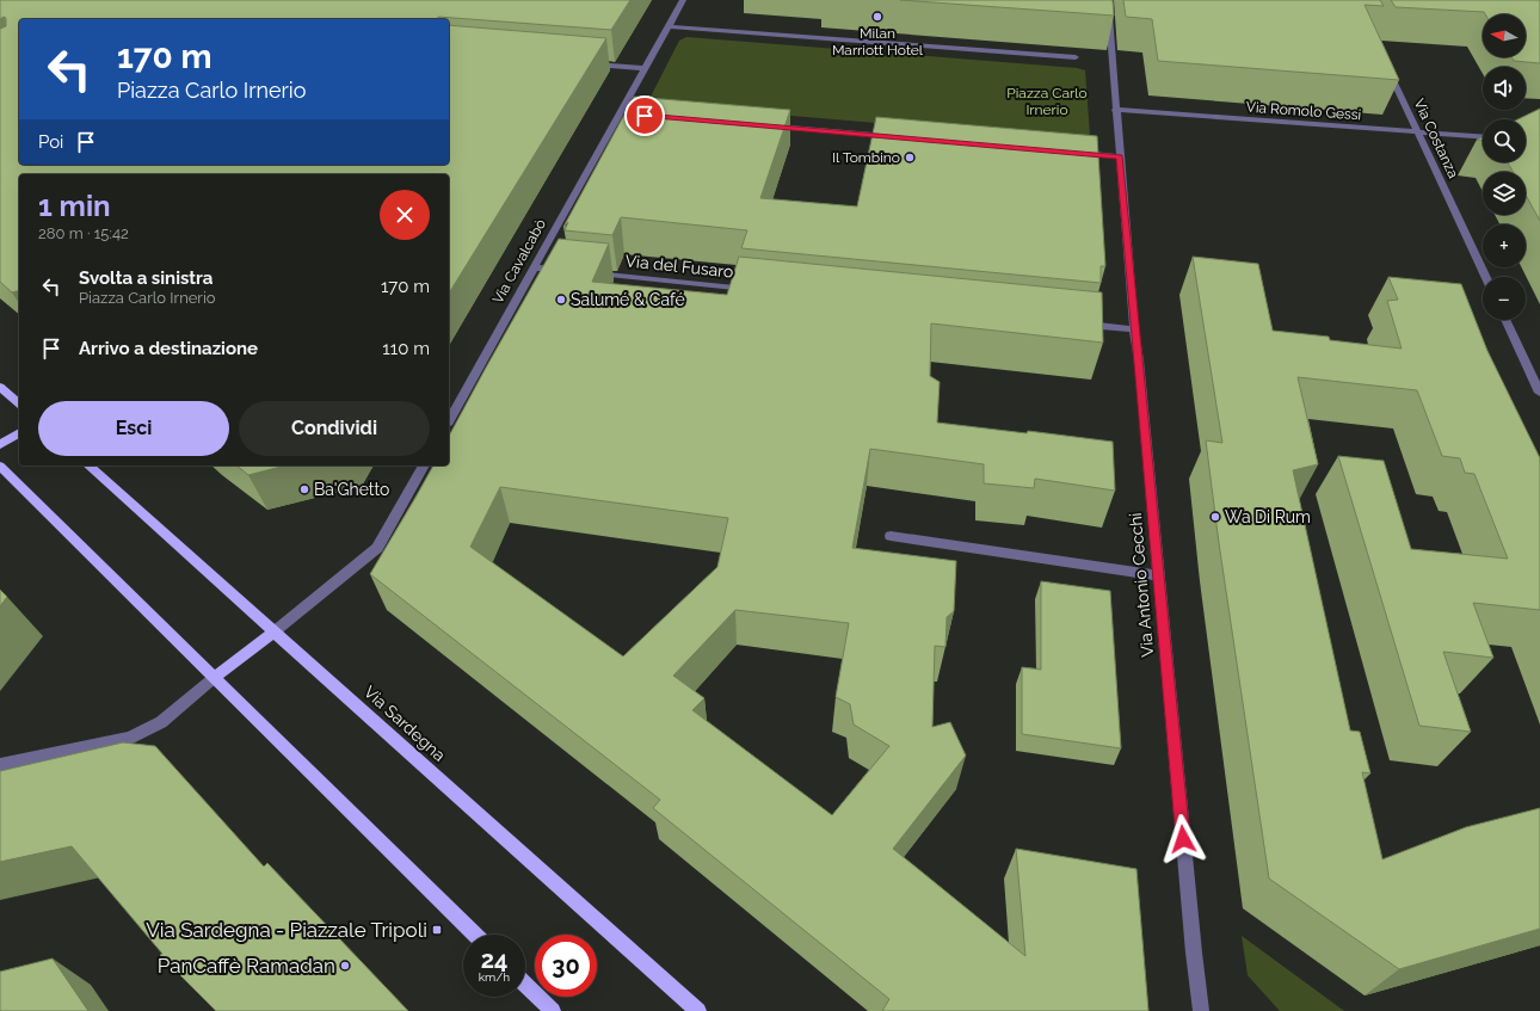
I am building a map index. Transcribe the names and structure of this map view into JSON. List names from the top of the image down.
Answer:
{
  "streets": {
    "main road": ["Via Sardegna"],
    "street": [
      "Via Romolo Gessi",
      "Via Costanza",
      "Via Cavalcabò",
      "Via del Fusaro",
      "Via Antonio Cecchi"
    ]
  },
  "crossings": [
    ["Via Romolo Gessi", "Via Costanza"]
  ],
  "parks": ["Piazza Carlo Irnerio"],
  "places": {
    "other": [
      "Milan Marriott Hotel",
      "Il Tombino",
      "Salumé & Café",
      "Ba'Ghetto",
      "Wa Di Rum",
      "PanCaffè Ramadan"
    ],
    "transit": ["Via Sardegna - Piazzale Tripoli"]
  },
  "north": "left",
  "page": {
    "map_buttons": ["+", "−"],
    "turn": ["170 m", "Piazza Carlo Irnerio"],
    "then": "Poi",
    "heading": ["1 min", "280 m · 15:42"],
    "list": [
      {
        "name": "Svolta a sinistra",
        "note": "Piazza Carlo Irnerio",
        "value": "170 m"
      },
      {
        "name": "Arrivo a destinazione",
        "value": "110 m"
      }
    ],
    "buttons": ["Esci", "Condividi"],
    "speed": "24 km/h",
    "limit": "30"
  }
}
